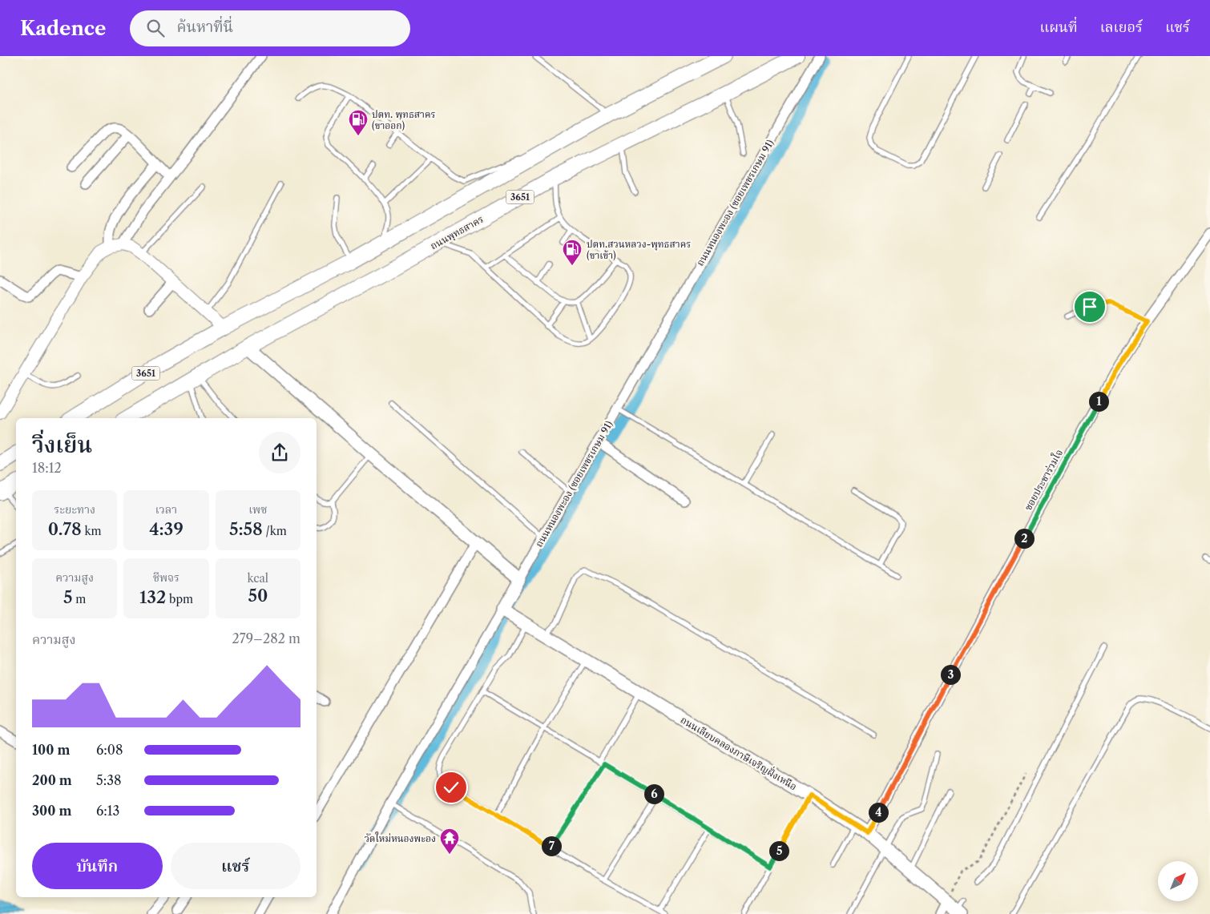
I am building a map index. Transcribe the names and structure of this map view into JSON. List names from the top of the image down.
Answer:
{
  "streets": {
    "main road": [
      "3651",
      "ถนนหนองพะอง (ซอยเพชรเกษม 91)",
      "ถนนพุทธสาคร",
      "ถนนเลียบคลองภาษีเจริญฝั่งเหนือ"
    ],
    "street": ["ซอยประชาร่วมใจ"]
  },
  "crossings": [
    ["ถนนหนองพะอง (ซอยเพชรเกษม 91)", "ถนนเลียบคลองภาษีเจริญฝั่งเหนือ"],
    ["ซอยประชาร่วมใจ", "ถนนเลียบคลองภาษีเจริญฝั่งเหนือ"]
  ],
  "places": {
    "fuel station": ["ปตท. พุทธสาคร (ขาออก)", "ปตท.สวนหลวง-พุทธสาคร (ขาเข้า)"],
    "temple": ["วัดใหม่หนองพะอง"]
  },
  "north": "top right",
  "page": {
    "header": "Kadence",
    "search": "ค้นหาที่นี่",
    "nav": ["แผนที่", "เลเยอร์", "แชร์"],
    "pins": [
      "1",
      "2",
      "3",
      "6",
      "4",
      "7",
      "5"
    ],
    "heading": ["วิ่งเย็น", "18:12"],
    "stats": [
      ["ระยะทาง", "0.78 km"],
      ["เวลา", "4:39"],
      ["เพซ", "5:58 /km"],
      ["ความสูง", "5 m"],
      ["ชีพจร", "132 bpm"],
      ["kcal", "50"]
    ],
    "chart": ["ความสูง", "279–282 m"],
    "list": [
      {
        "name": "100 m",
        "note": "6:08"
      },
      {
        "name": "200 m",
        "note": "5:38"
      },
      {
        "name": "300 m",
        "note": "6:13"
      }
    ],
    "buttons": ["บันทึก", "แชร์"]
  }
}
